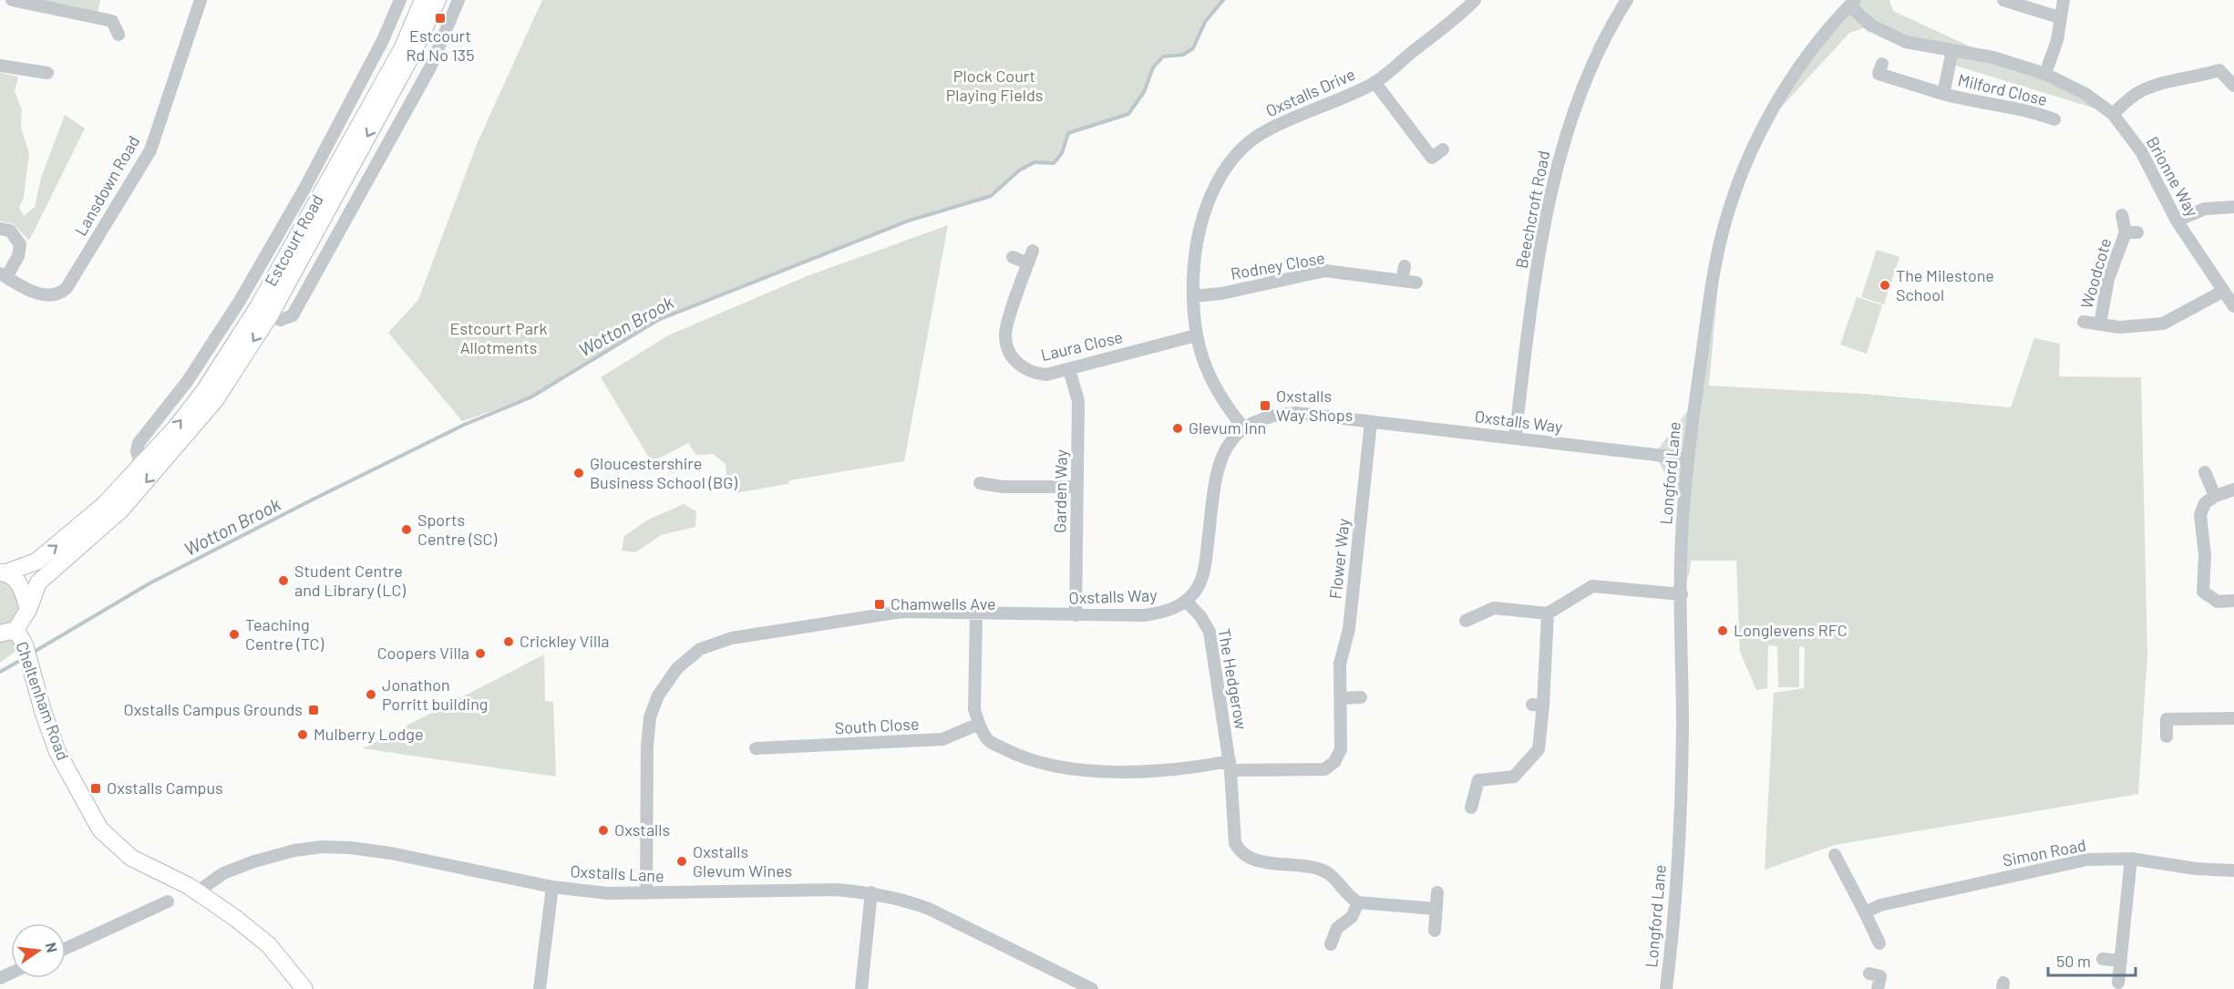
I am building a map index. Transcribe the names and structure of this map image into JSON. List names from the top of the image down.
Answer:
{
  "streets": {
    "main road": ["Estcourt Road", "Cheltenham Road"],
    "street": [
      "Milford Close",
      "Oxstalls Drive",
      "Brionne Way",
      "Lansdown Road",
      "Beechcroft Road",
      "Rodney Close",
      "Woodcote",
      "Laura Close",
      "Oxstalls Way",
      "Longford Lane",
      "Garden Way",
      "Flower Way",
      "The Hedgerow",
      "South Close",
      "Simon Road",
      "Oxstalls Lane"
    ]
  },
  "crossings": [
    ["Milford Close", "Brionne Way"],
    ["Oxstalls Drive", "Rodney Close"],
    ["Oxstalls Drive", "Laura Close"],
    ["Oxstalls Drive", "Oxstalls Way"],
    ["Brionne Way", "Longford Lane"],
    ["Beechcroft Road", "Oxstalls Way"],
    ["Estcourt Road", "Cheltenham Road"],
    ["Laura Close", "Garden Way"],
    ["Oxstalls Way", "Longford Lane"],
    ["Oxstalls Way", "Garden Way"],
    ["Oxstalls Way", "Flower Way"],
    ["Oxstalls Way", "The Hedgerow"],
    ["Oxstalls Way", "Oxstalls Lane"],
    ["Flower Way", "The Hedgerow"],
    ["Cheltenham Road", "Oxstalls Lane"]
  ],
  "water": ["Wotton Brook"],
  "parks": ["Plock Court Playing Fields", "Estcourt Park Allotments"],
  "places": {
    "transit": [
      "Estcourt Rd No 135",
      "Oxstalls Way Shops",
      "Chamwells Ave",
      "Oxstalls Campus Grounds",
      "Oxstalls Campus"
    ],
    "other": [
      "The Milestone School",
      "Glevum Inn",
      "Gloucestershire Business School (BG)",
      "Sports Centre (SC)",
      "Student Centre and Library (LC)",
      "Longlevens RFC",
      "Teaching Centre (TC)",
      "Crickley Villa",
      "Coopers Villa",
      "Jonathon Porritt building",
      "Mulberry Lodge",
      "Oxstalls",
      "Oxstalls Glevum Wines"
    ]
  },
  "scale_bar": "50 m",
  "north": "right"
}
